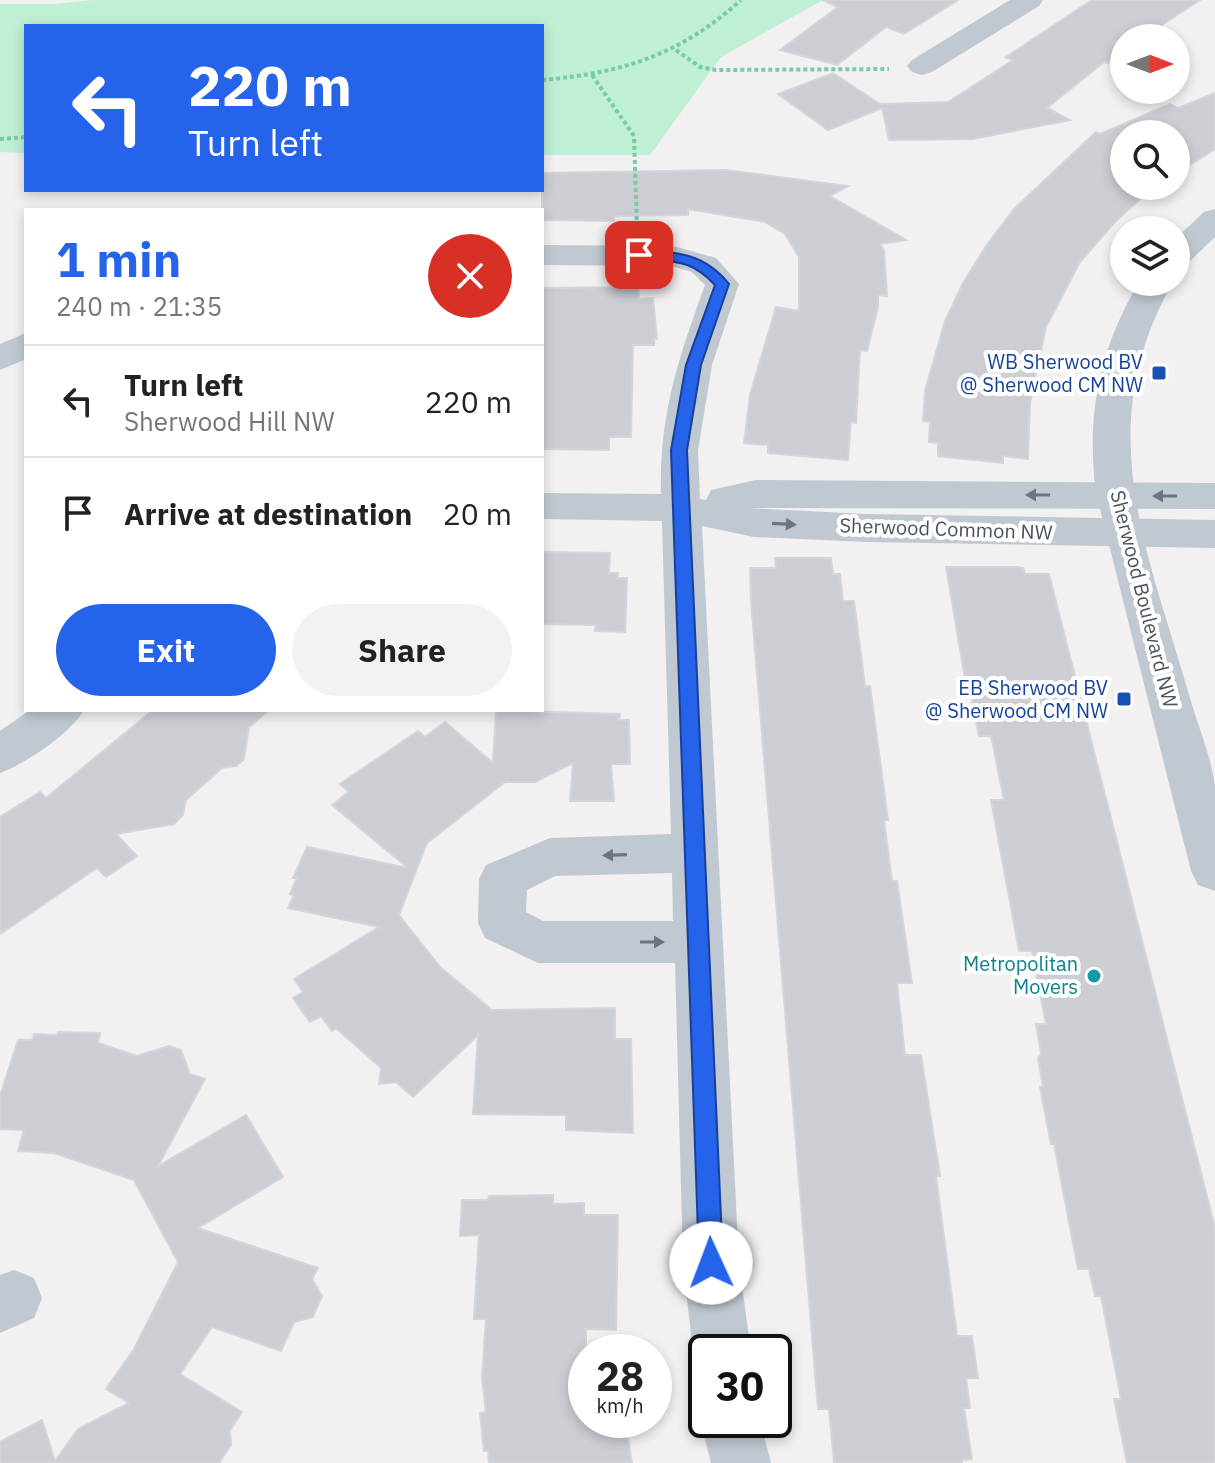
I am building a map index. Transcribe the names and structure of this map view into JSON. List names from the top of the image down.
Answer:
{
  "streets": {
    "street": ["Sherwood Common NW", "Sherwood Boulevard NW"]
  },
  "crossings": [
    ["Sherwood Common NW", "Sherwood Boulevard NW"]
  ],
  "places": {
    "transit": ["WB Sherwood BV @ Sherwood CM NW", "EB Sherwood BV @ Sherwood CM NW"],
    "other": ["Metropolitan Movers"]
  },
  "north": "right",
  "page": {
    "turn": ["220 m", "Turn left"],
    "heading": ["1 min", "240 m · 21:35"],
    "list": [
      {
        "name": "Turn left",
        "note": "Sherwood Hill NW",
        "value": "220 m"
      },
      {
        "name": "Arrive at destination",
        "value": "20 m"
      }
    ],
    "buttons": ["Exit", "Share"],
    "speed": "28 km/h",
    "limit": "30"
  }
}
